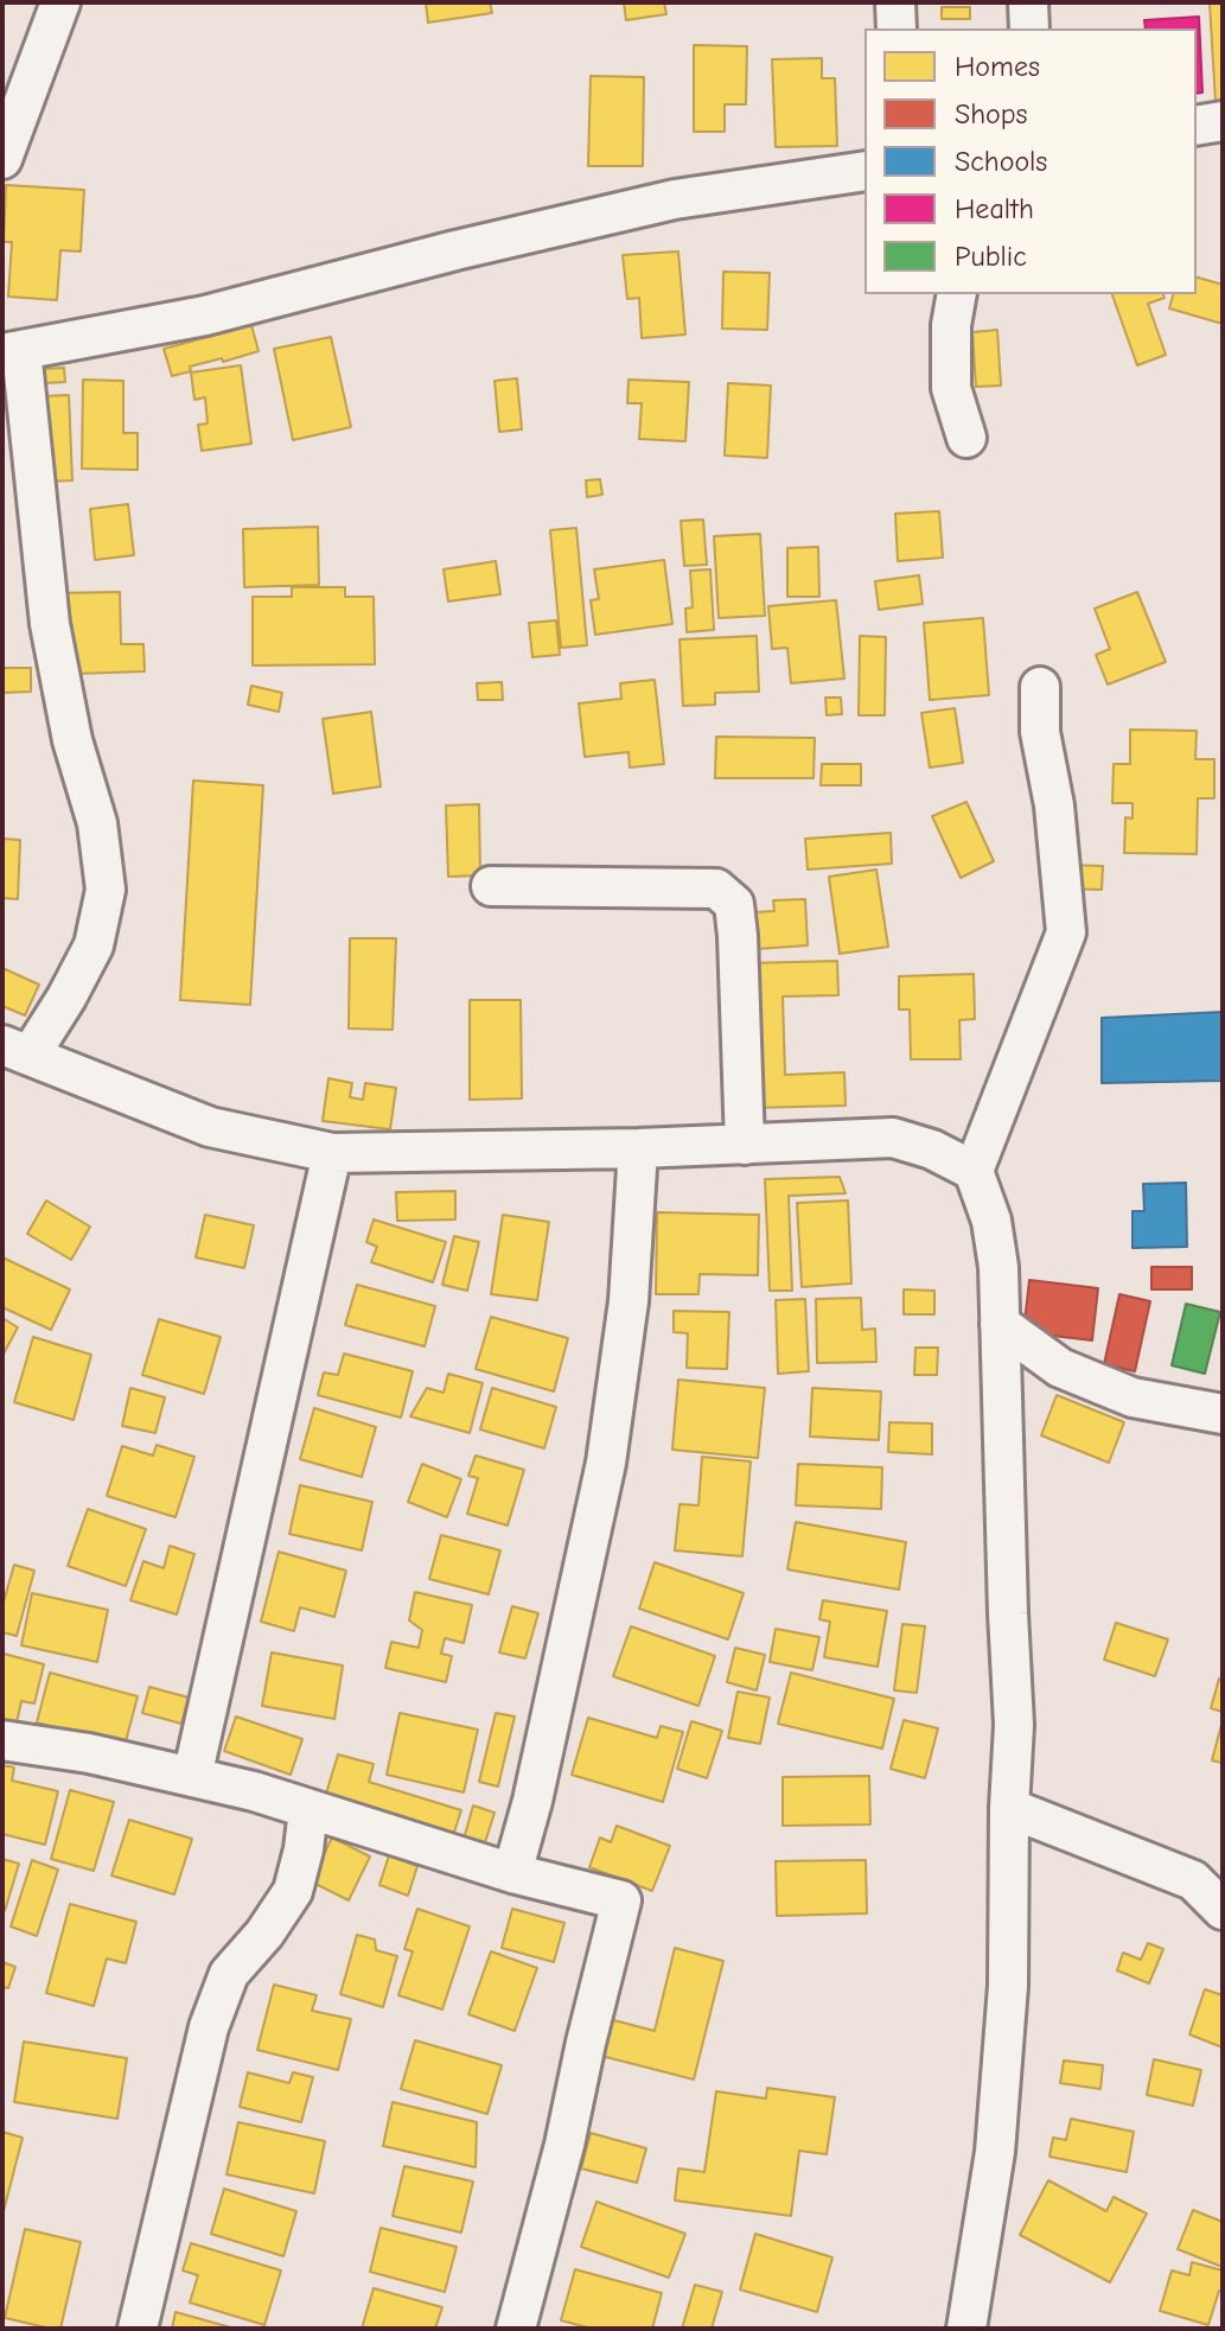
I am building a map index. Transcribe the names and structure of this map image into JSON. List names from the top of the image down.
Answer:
{
  "legend": [
    "Homes",
    "Shops",
    "Schools",
    "Health",
    "Public"
  ]
}
